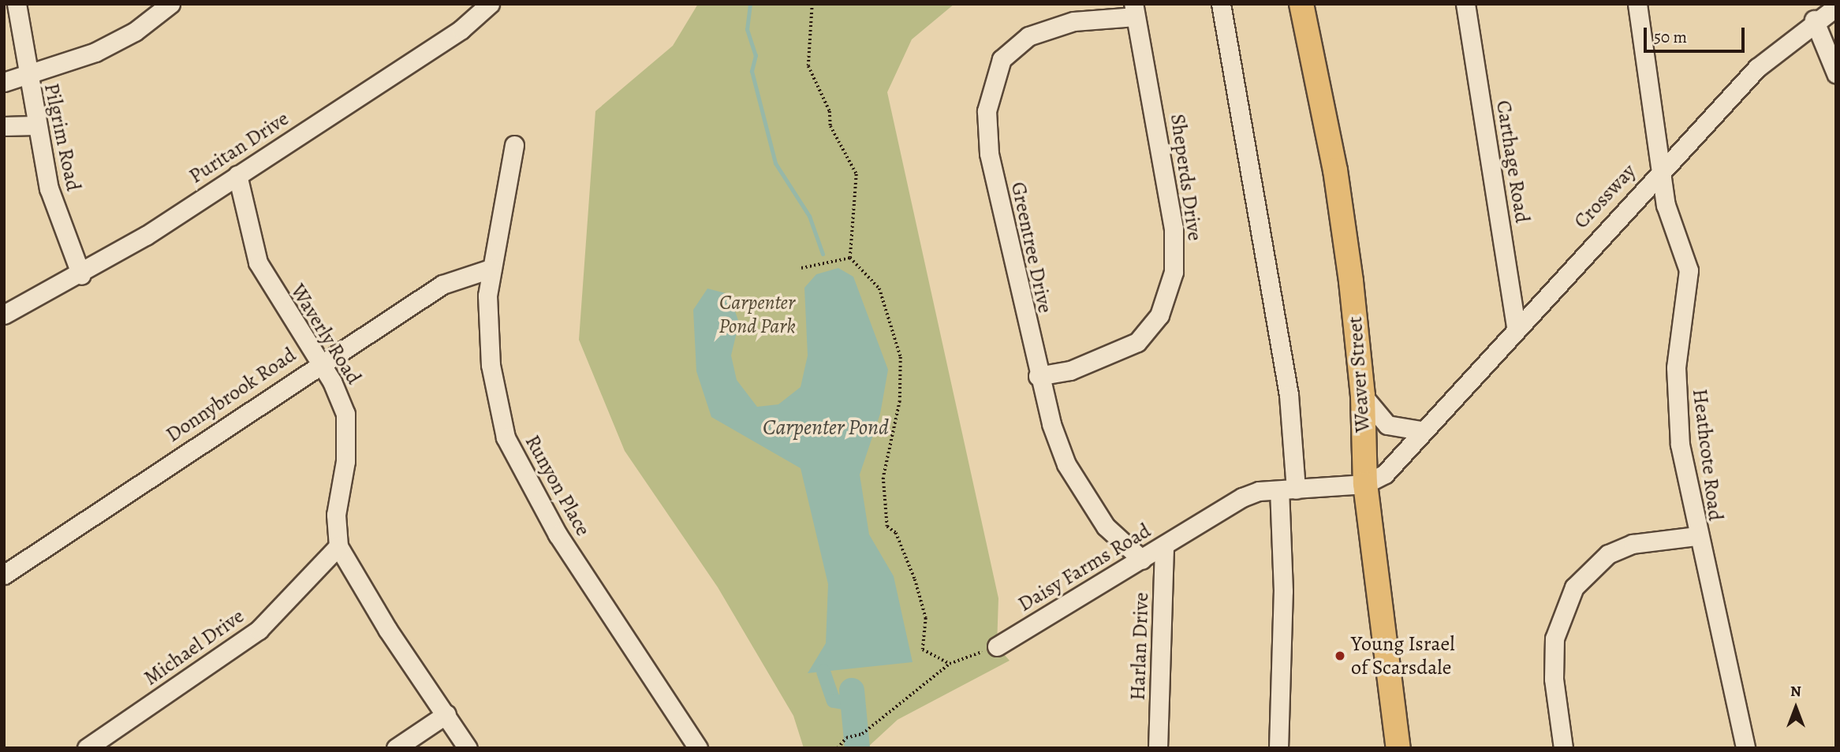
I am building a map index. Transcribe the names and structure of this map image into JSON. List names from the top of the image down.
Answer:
{
  "streets": {
    "main road": ["Weaver Street"],
    "street": [
      "Pilgrim Road",
      "Puritan Drive",
      "Carthage Road",
      "Sheperds Drive",
      "Crossway",
      "Greentree Drive",
      "Waverly Road",
      "Donnybrook Road",
      "Heathcote Road",
      "Runyon Place",
      "Daisy Farms Road",
      "Harlan Drive",
      "Michael Drive"
    ]
  },
  "crossings": [
    ["Pilgrim Road", "Puritan Drive"],
    ["Puritan Drive", "Waverly Road"],
    ["Carthage Road", "Crossway"],
    ["Sheperds Drive", "Greentree Drive"],
    ["Crossway", "Weaver Street"],
    ["Crossway", "Heathcote Road"],
    ["Crossway", "Daisy Farms Road"],
    ["Greentree Drive", "Daisy Farms Road"],
    ["Waverly Road", "Donnybrook Road"],
    ["Waverly Road", "Michael Drive"],
    ["Weaver Street", "Daisy Farms Road"],
    ["Donnybrook Road", "Runyon Place"],
    ["Daisy Farms Road", "Harlan Drive"]
  ],
  "water": ["Carpenter Pond"],
  "parks": ["Carpenter Pond Park"],
  "places": ["Young Israel of Scarsdale"],
  "scale_bar": "50 m",
  "north": "top"
}
